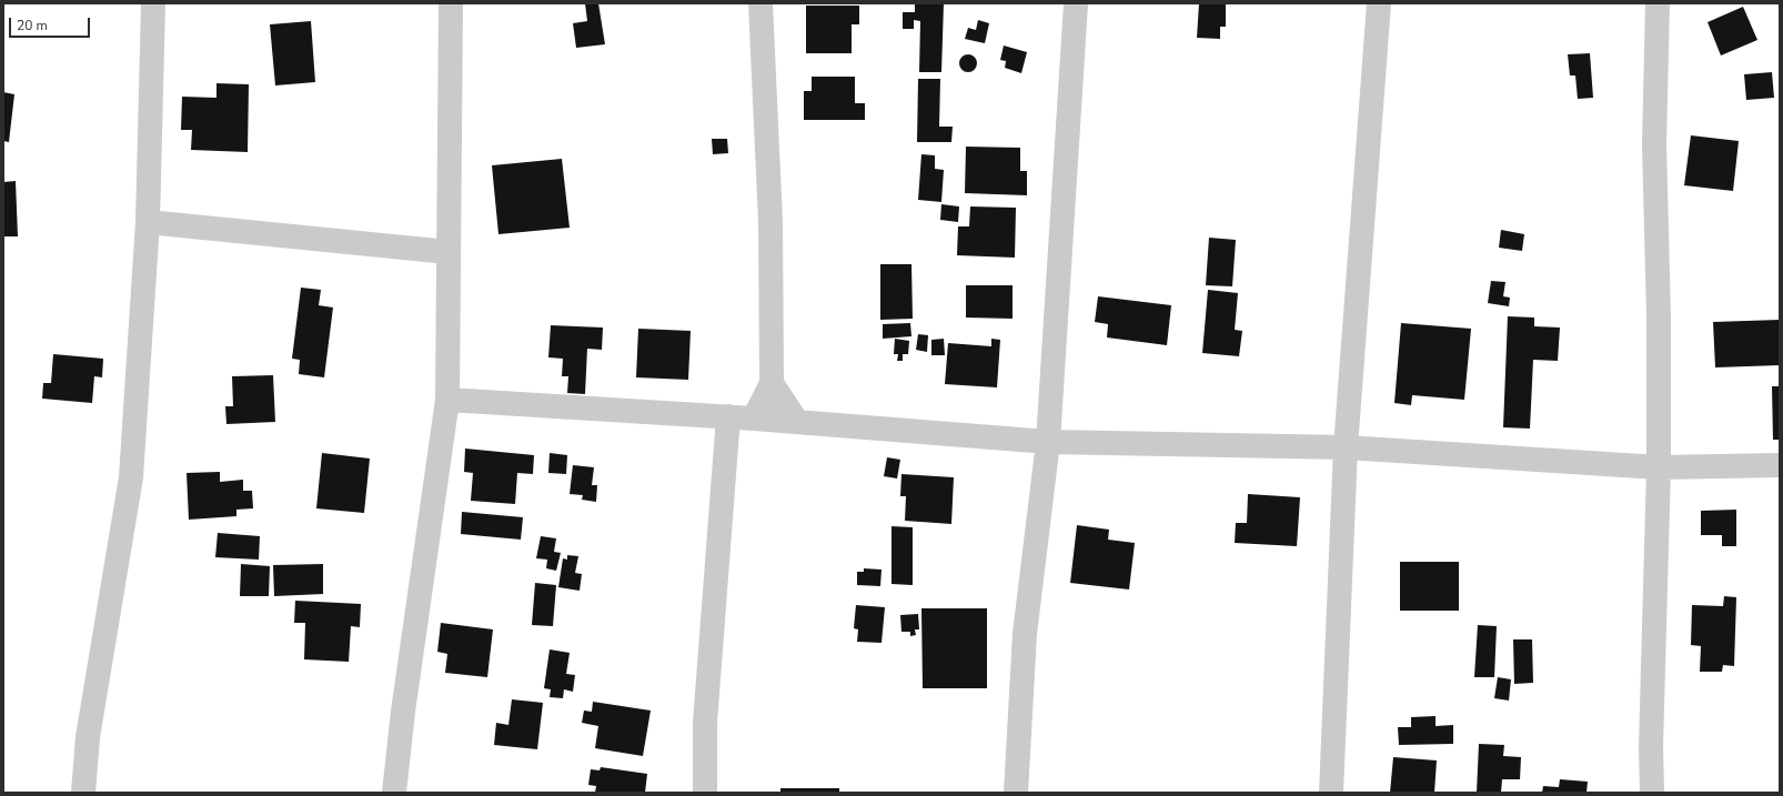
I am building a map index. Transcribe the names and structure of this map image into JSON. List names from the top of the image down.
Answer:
{
  "scale_bar": "20 m"
}
